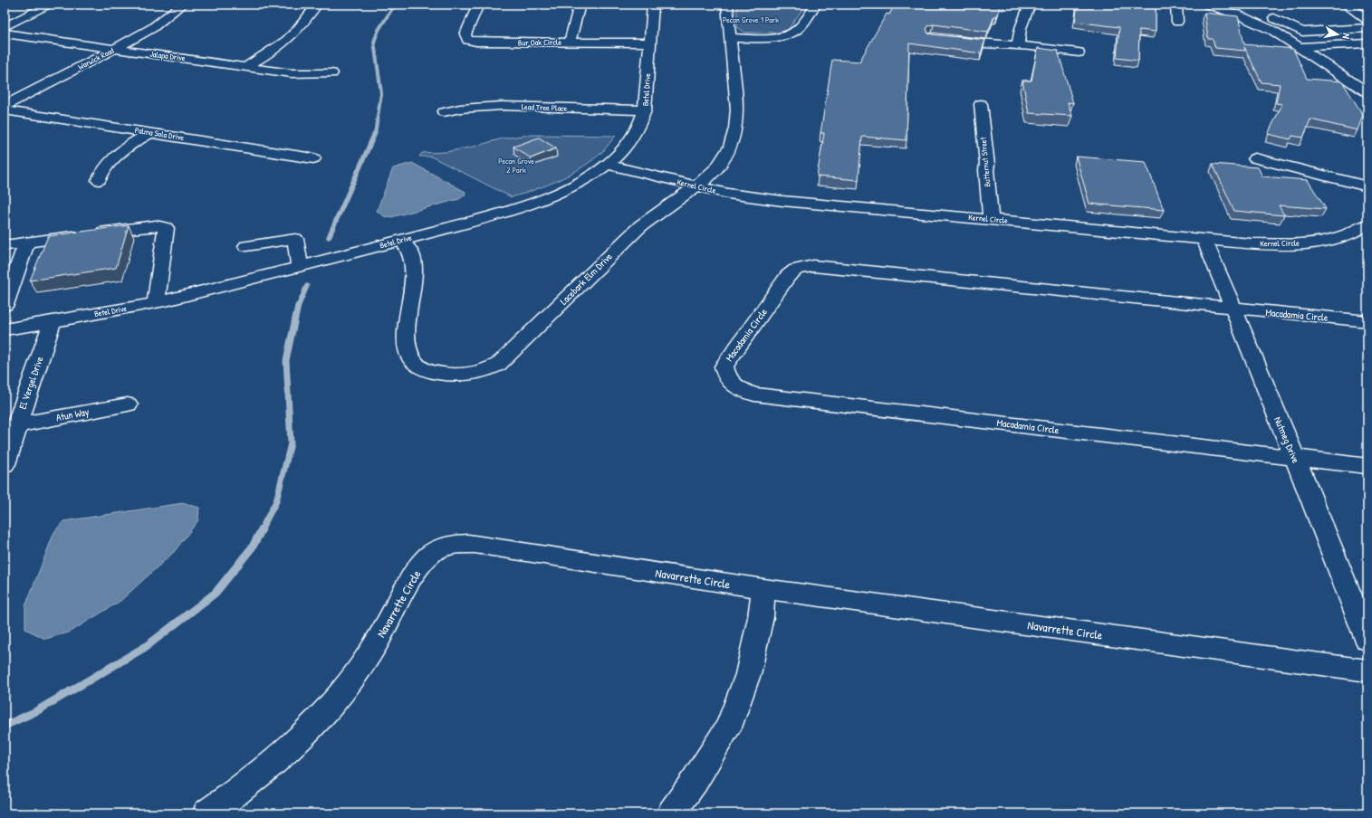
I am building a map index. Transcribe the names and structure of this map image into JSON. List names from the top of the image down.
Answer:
{
  "streets": {
    "street": [
      "Bur Oak Circle",
      "Jalapa Drive",
      "Warwick Road",
      "Betel Drive",
      "Lead Tree Place",
      "Palma Sola Drive",
      "Butternut Street",
      "Kernel Circle",
      "Lacebark Elm Drive",
      "Macadamia Circle",
      "El Vergel Drive",
      "Atun Way",
      "Nutmeg Drive",
      "Navarrette Circle"
    ]
  },
  "crossings": [
    ["Bur Oak Circle", "Betel Drive"],
    ["Jalapa Drive", "Warwick Road"],
    ["Betel Drive", "Lead Tree Place"],
    ["Betel Drive", "Kernel Circle"],
    ["Betel Drive", "Lacebark Elm Drive"],
    ["Betel Drive", "El Vergel Drive"],
    ["Butternut Street", "Kernel Circle"],
    ["Kernel Circle", "Lacebark Elm Drive"],
    ["Kernel Circle", "Nutmeg Drive"],
    ["Macadamia Circle", "Nutmeg Drive"],
    ["El Vergel Drive", "Atun Way"]
  ],
  "parks": ["Pecan Grove 1 Park", "Pecan Grove 2 Park"],
  "north": "right"
}
